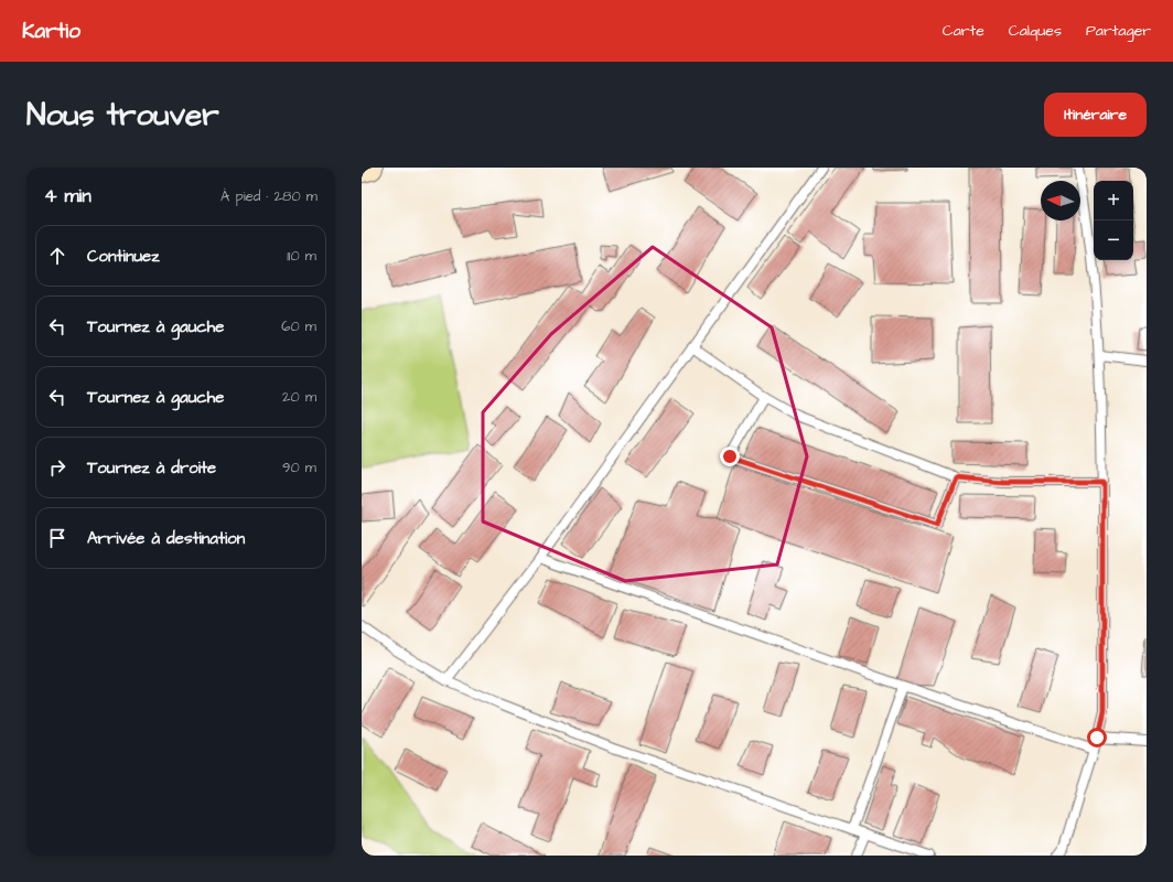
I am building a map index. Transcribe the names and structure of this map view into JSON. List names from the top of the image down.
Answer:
{
  "north": "left",
  "page": {
    "header": "Kartio",
    "nav": ["Carte", "Calques", "Partager"],
    "buttons": "Itinéraire",
    "title": "Nous trouver",
    "heading": ["4 min", "À pied · 280 m"],
    "map_buttons": ["+", "−"],
    "list": [
      ["Continuez", "110 m"],
      ["Tournez à gauche", "60 m"],
      ["Tournez à gauche", "20 m"],
      ["Tournez à droite", "90 m"],
      "Arrivée à destination"
    ]
  }
}
